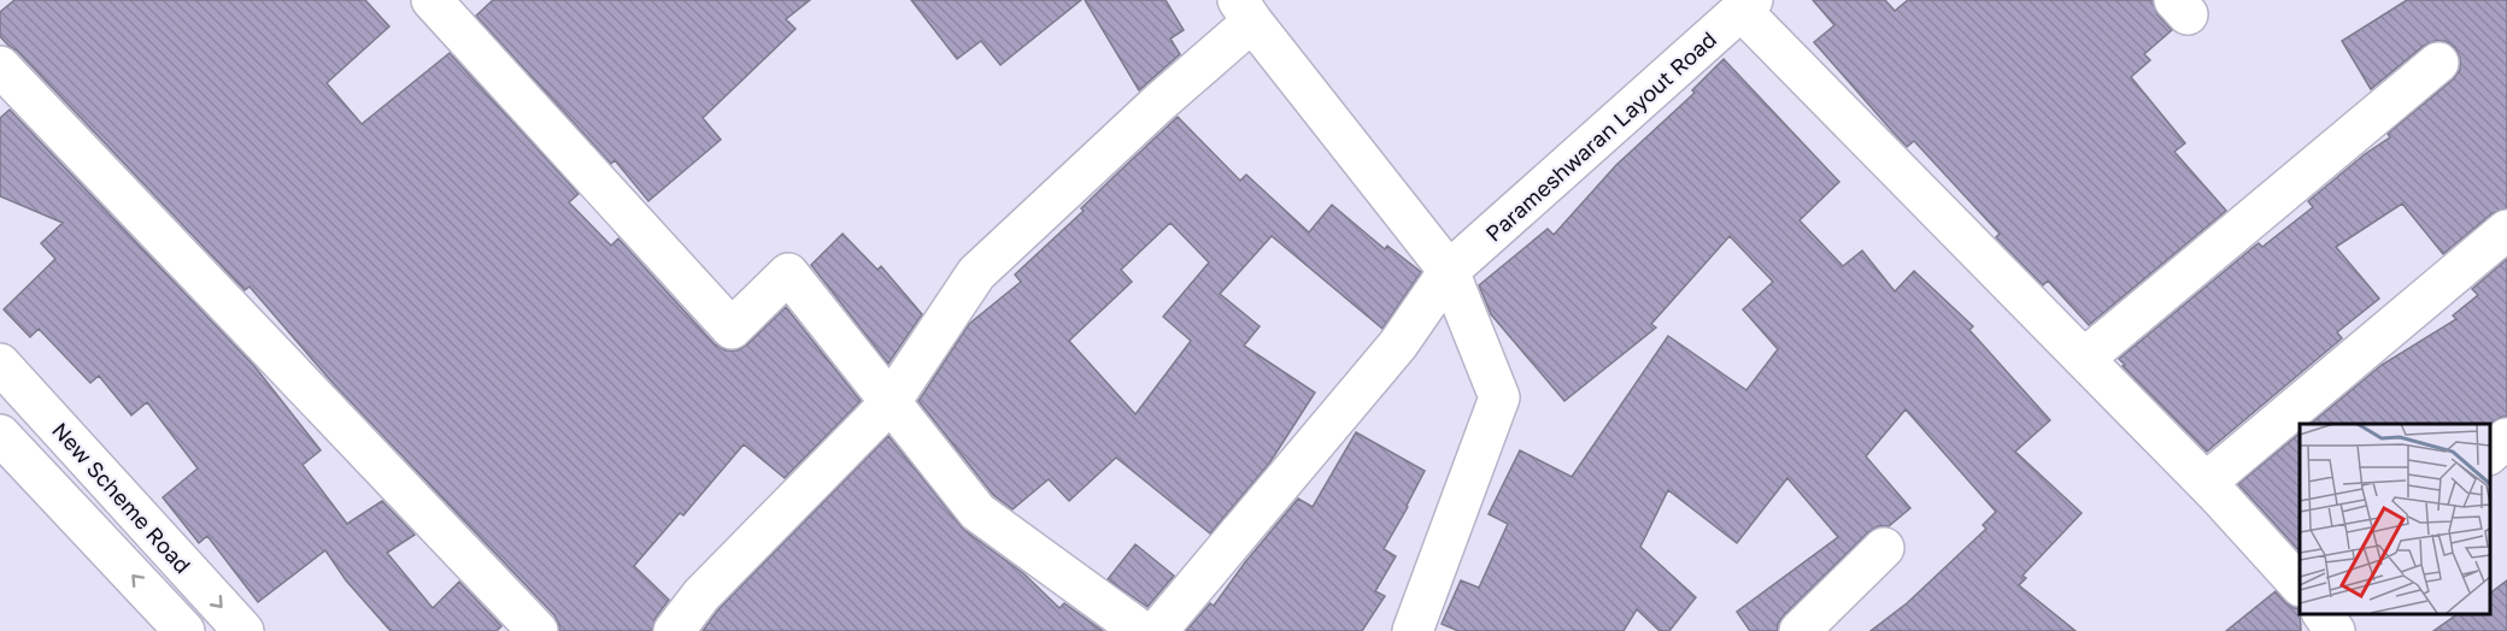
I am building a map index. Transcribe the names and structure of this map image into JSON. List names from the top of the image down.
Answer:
{
  "streets": {
    "street": ["Parameshwaran Layout Road", "New Scheme Road"]
  }
}
